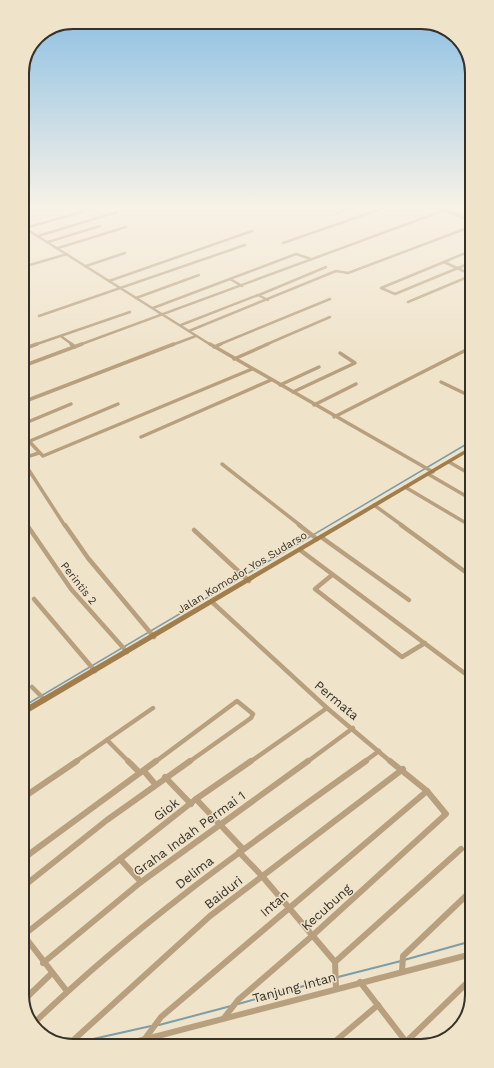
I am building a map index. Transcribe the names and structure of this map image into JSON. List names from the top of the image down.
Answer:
{
  "streets": {
    "street": [
      "Jalan Komodor Yos Sudarso",
      "Perintis 2",
      "Permata",
      "Giok",
      "Graha Indah Permai 1",
      "Delima",
      "Baiduri",
      "Intan",
      "Kecubung",
      "Tanjung Intan"
    ]
  },
  "crossings": [
    ["Jalan Komodor Yos Sudarso", "Perintis 2"],
    ["Jalan Komodor Yos Sudarso", "Permata"],
    ["Permata", "Giok"],
    ["Permata", "Graha Indah Permai 1"],
    ["Permata", "Delima"],
    ["Permata", "Baiduri"],
    ["Permata", "Intan"],
    ["Permata", "Kecubung"],
    ["Kecubung", "Tanjung Intan"]
  ]
}
